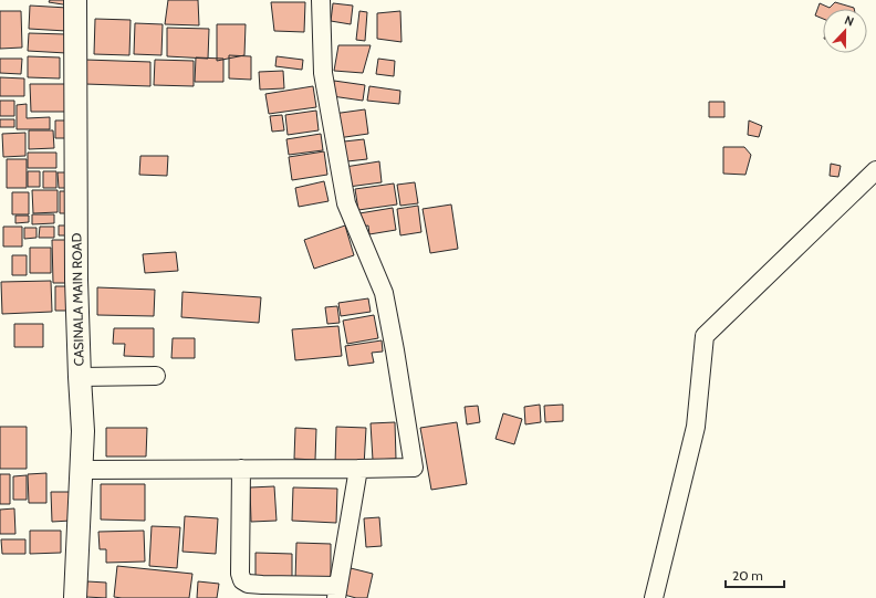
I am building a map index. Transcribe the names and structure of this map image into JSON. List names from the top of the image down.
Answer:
{
  "streets": {
    "street": ["CASINALA MAIN ROAD"]
  },
  "scale_bar": "20 m",
  "north": "top"
}
